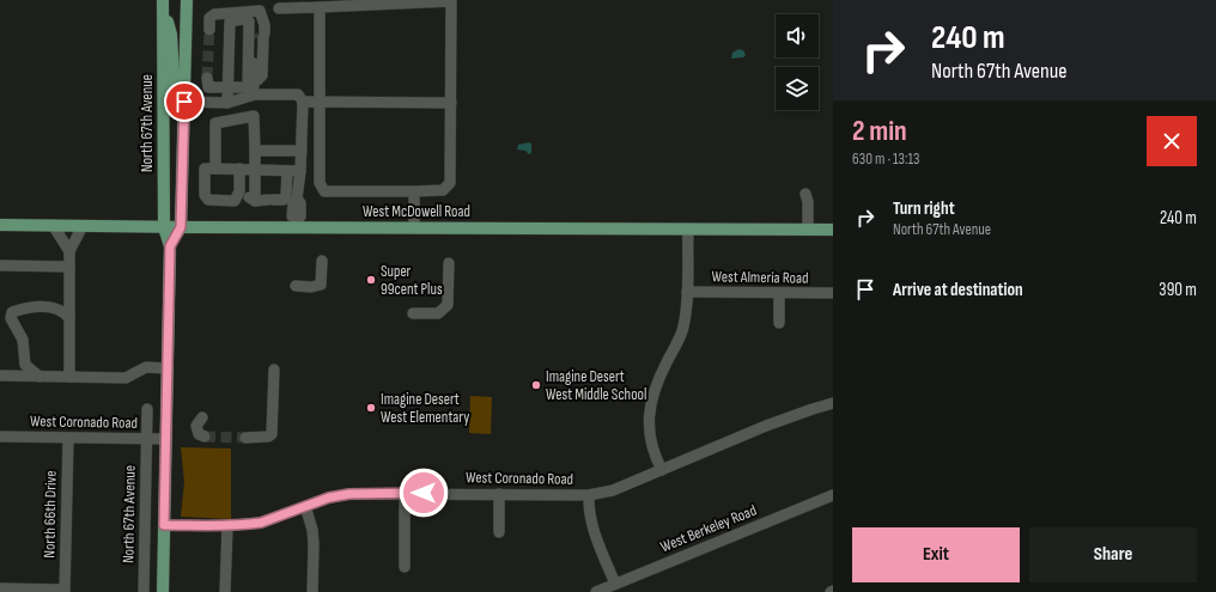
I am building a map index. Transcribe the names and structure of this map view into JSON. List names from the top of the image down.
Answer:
{
  "streets": {
    "main road": ["North 67th Avenue", "West McDowell Road"],
    "street": [
      "West Almeria Road",
      "West Coronado Road",
      "North 66th Drive",
      "West Berkeley Road"
    ]
  },
  "crossings": [
    ["North 67th Avenue", "West McDowell Road"],
    ["North 67th Avenue", "West Coronado Road"],
    ["West Coronado Road", "North 66th Drive"]
  ],
  "places": ["Super 99cent Plus", "Imagine Desert West Middle School", "Imagine Desert West Elementary"],
  "page": {
    "turn": ["240 m", "North 67th Avenue"],
    "heading": ["2 min", "630 m · 13:13"],
    "list": [
      {
        "name": "Turn right",
        "note": "North 67th Avenue",
        "value": "240 m"
      },
      {
        "name": "Arrive at destination",
        "value": "390 m"
      }
    ],
    "buttons": ["Exit", "Share"]
  }
}
